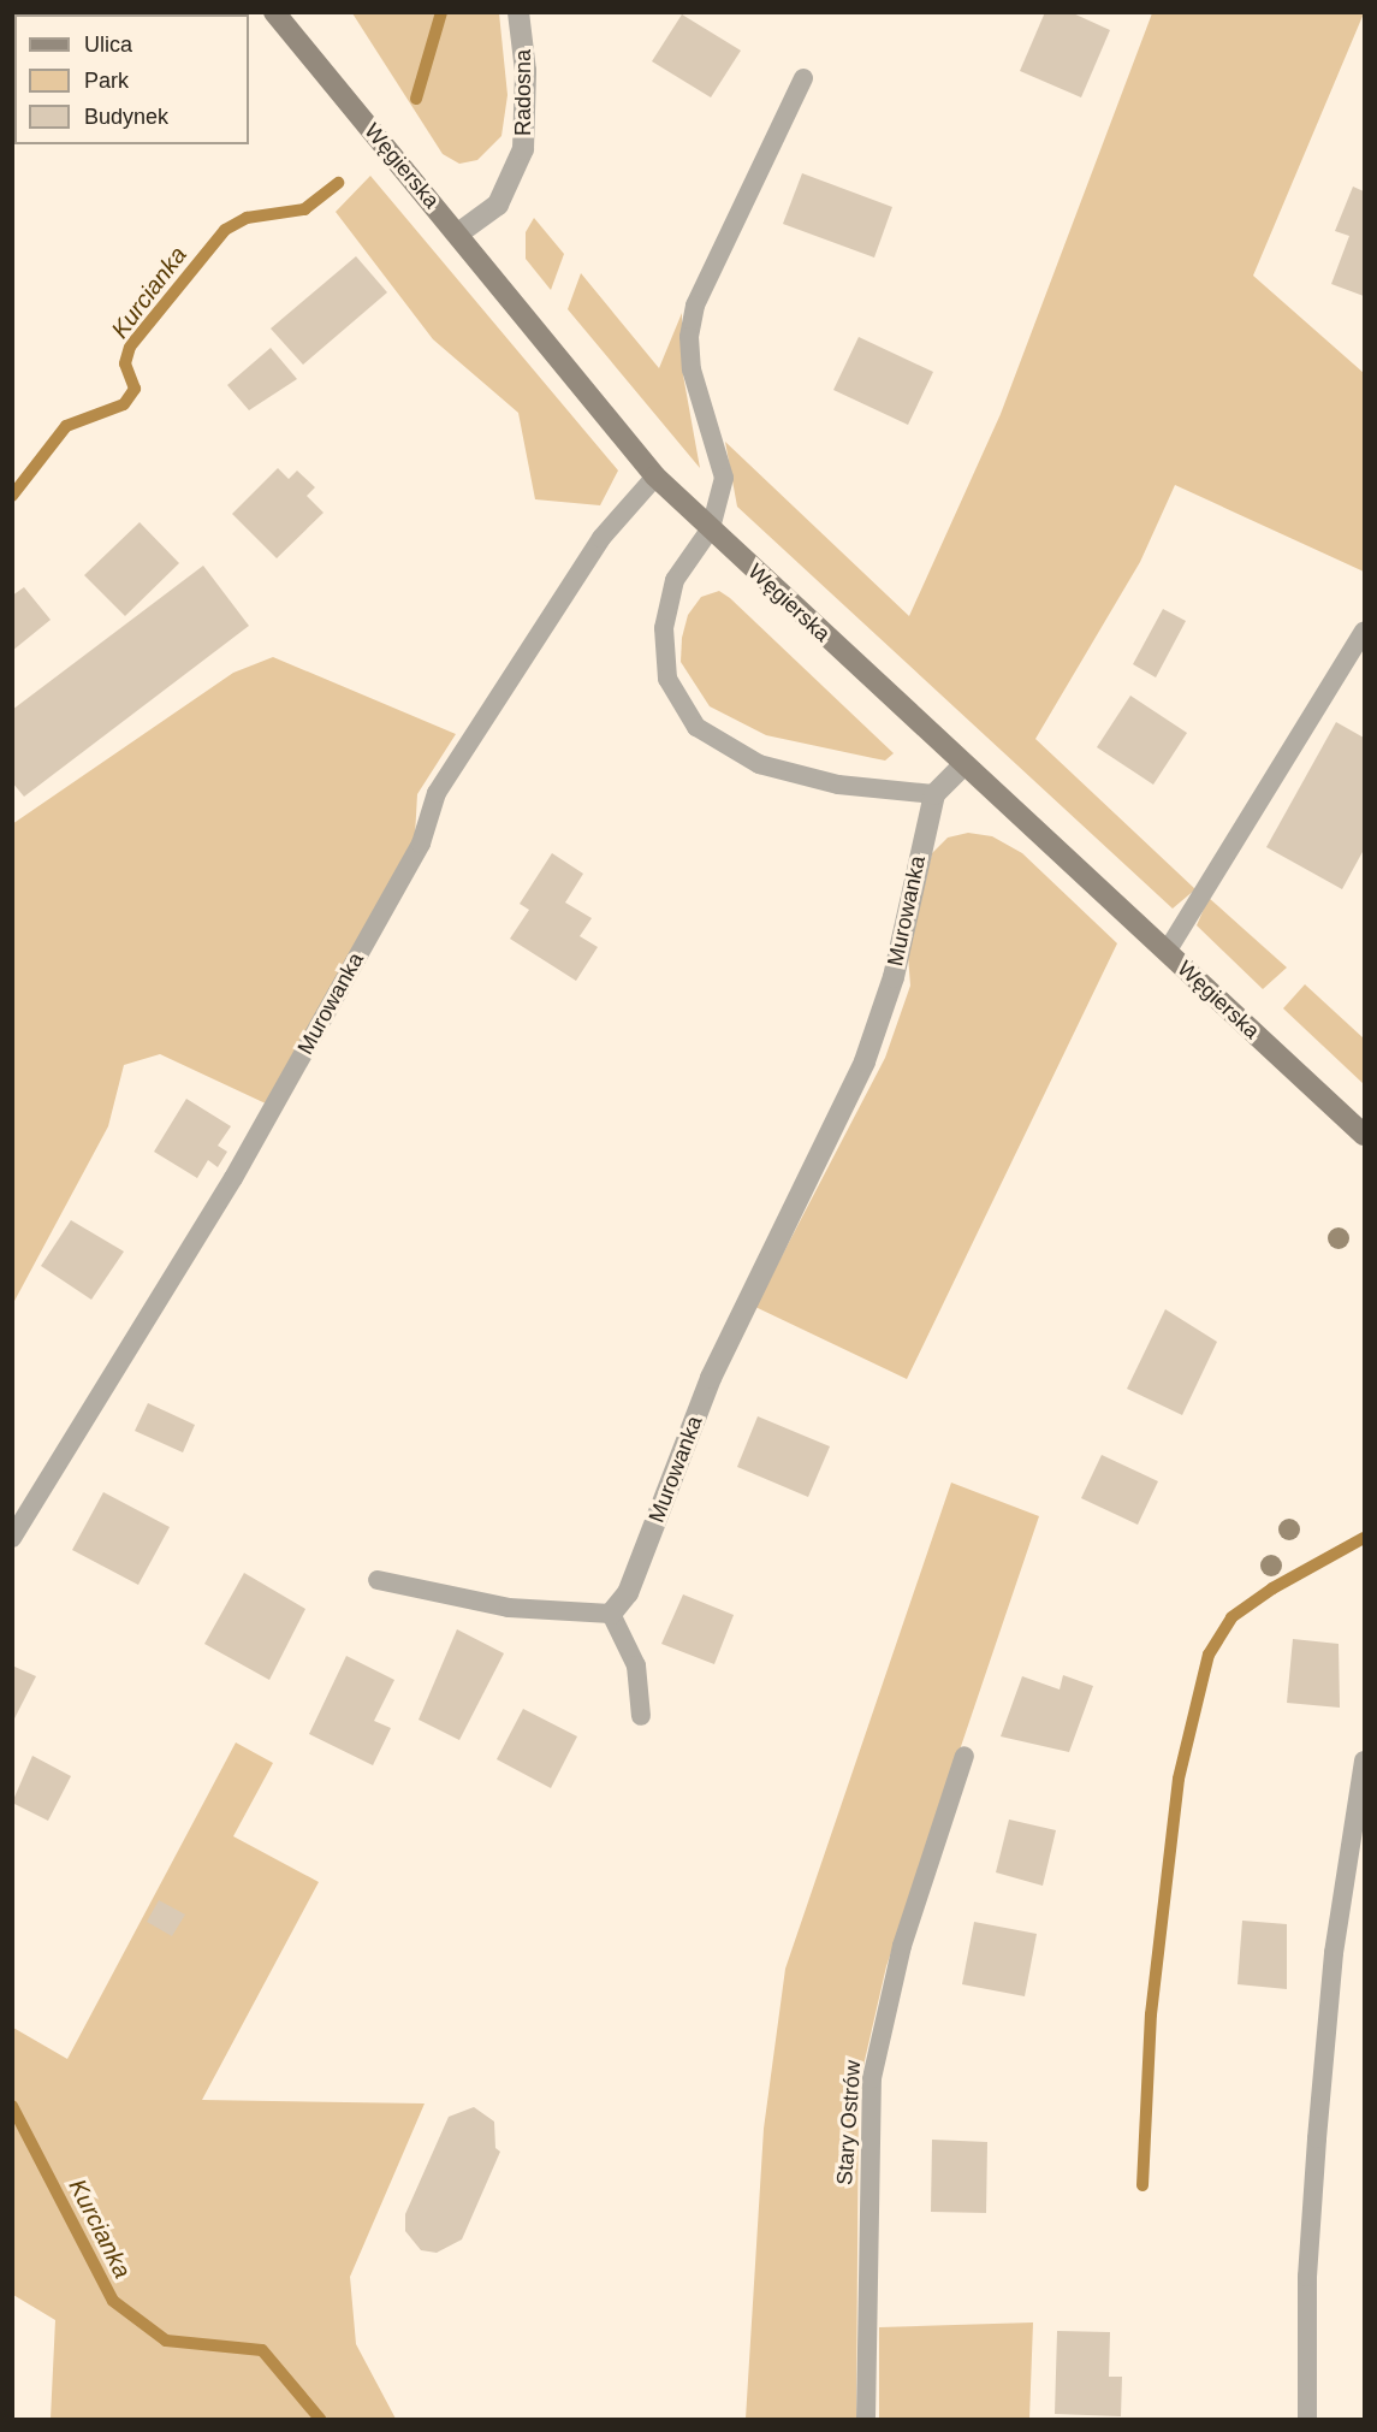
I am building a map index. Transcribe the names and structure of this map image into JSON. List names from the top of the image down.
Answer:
{
  "streets": {
    "main road": ["Węgierska"],
    "street": ["Radosna", "Murowanka"],
    "lane": ["Stary Ostrów"]
  },
  "crossings": [
    ["Radosna", "Węgierska"],
    ["Węgierska", "Murowanka"]
  ],
  "water": ["Kurcianka"],
  "legend": ["Ulica", "Park", "Budynek"]
}
